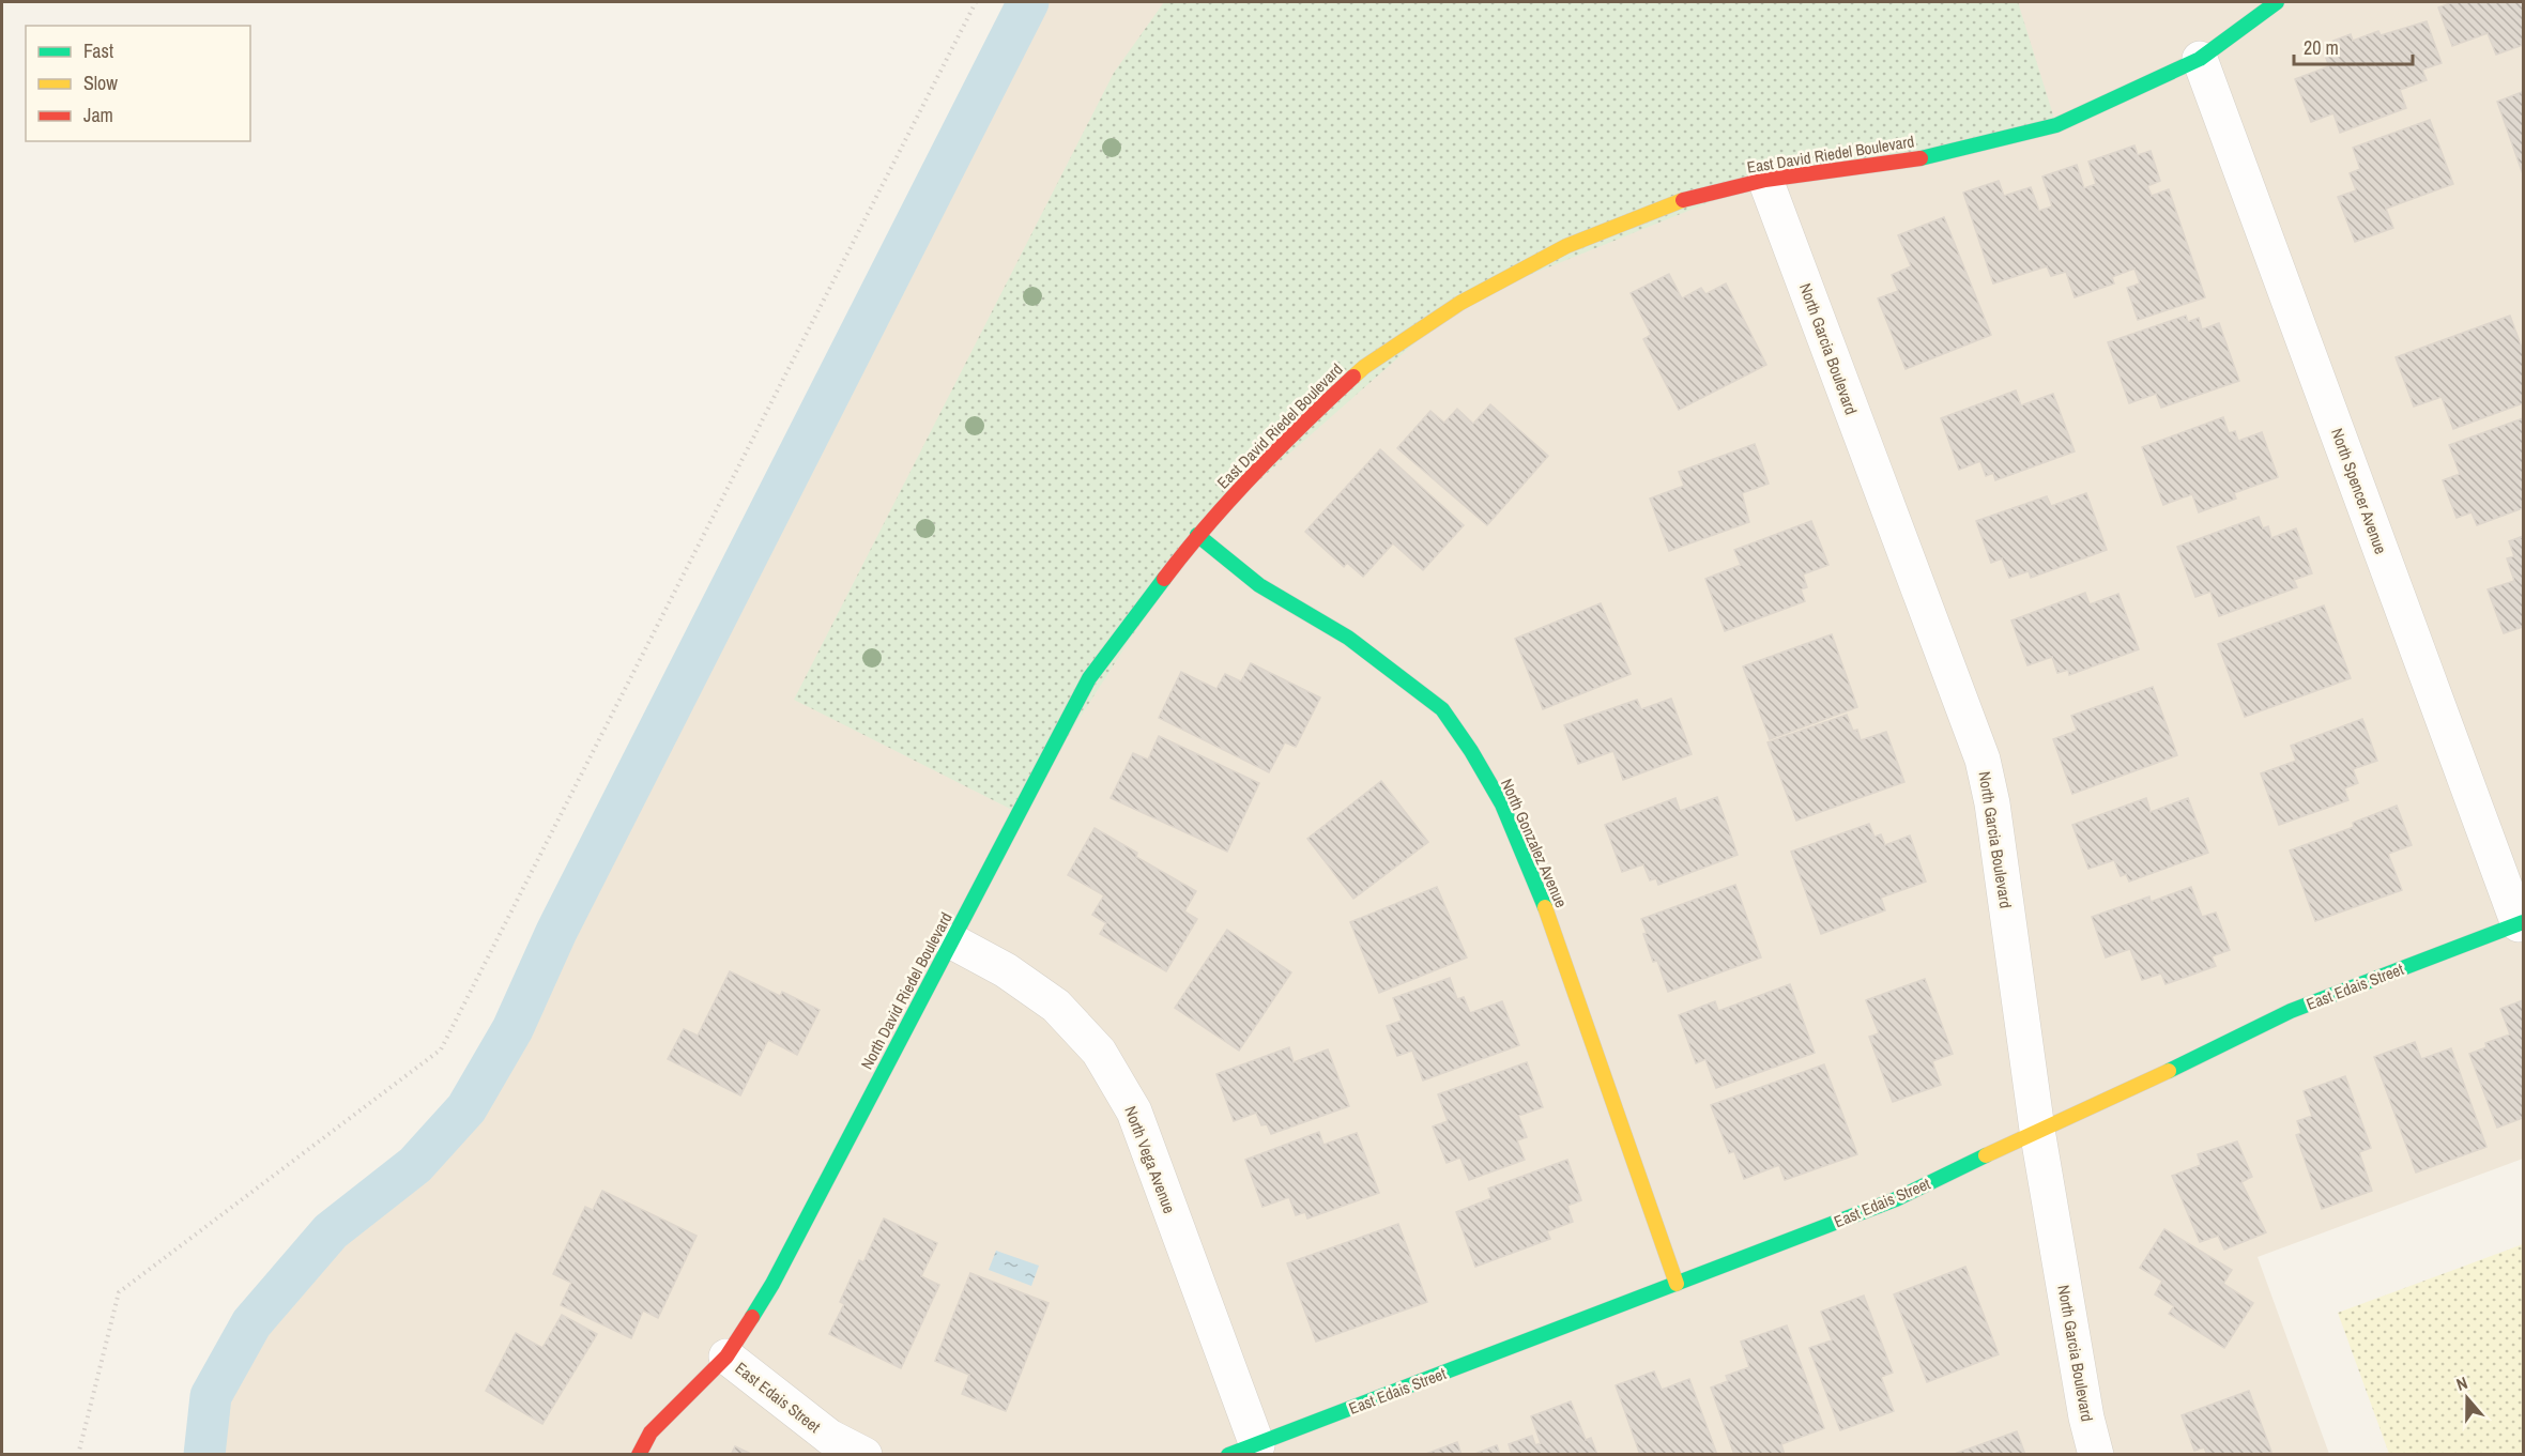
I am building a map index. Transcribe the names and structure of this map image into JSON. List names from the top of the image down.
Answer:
{
  "streets": {
    "street": [
      "East David Riedel Boulevard",
      "North Garcia Boulevard",
      "North Spencer Avenue",
      "North Gonzalez Avenue",
      "East Edais Street",
      "North David Riedel Boulevard",
      "North Vega Avenue"
    ]
  },
  "crossings": [
    ["East David Riedel Boulevard", "North Garcia Boulevard"],
    ["East David Riedel Boulevard", "North Spencer Avenue"],
    ["East David Riedel Boulevard", "North Gonzalez Avenue"],
    ["East David Riedel Boulevard", "North David Riedel Boulevard"],
    ["North Garcia Boulevard", "East Edais Street"],
    ["North Spencer Avenue", "East Edais Street"],
    ["North Gonzalez Avenue", "East Edais Street"],
    ["North Gonzalez Avenue", "North David Riedel Boulevard"],
    ["East Edais Street", "North David Riedel Boulevard"],
    ["East Edais Street", "North Vega Avenue"],
    ["North David Riedel Boulevard", "North Vega Avenue"]
  ],
  "legend": ["Fast", "Slow", "Jam"],
  "scale_bar": "20 m",
  "north": "top"
}
